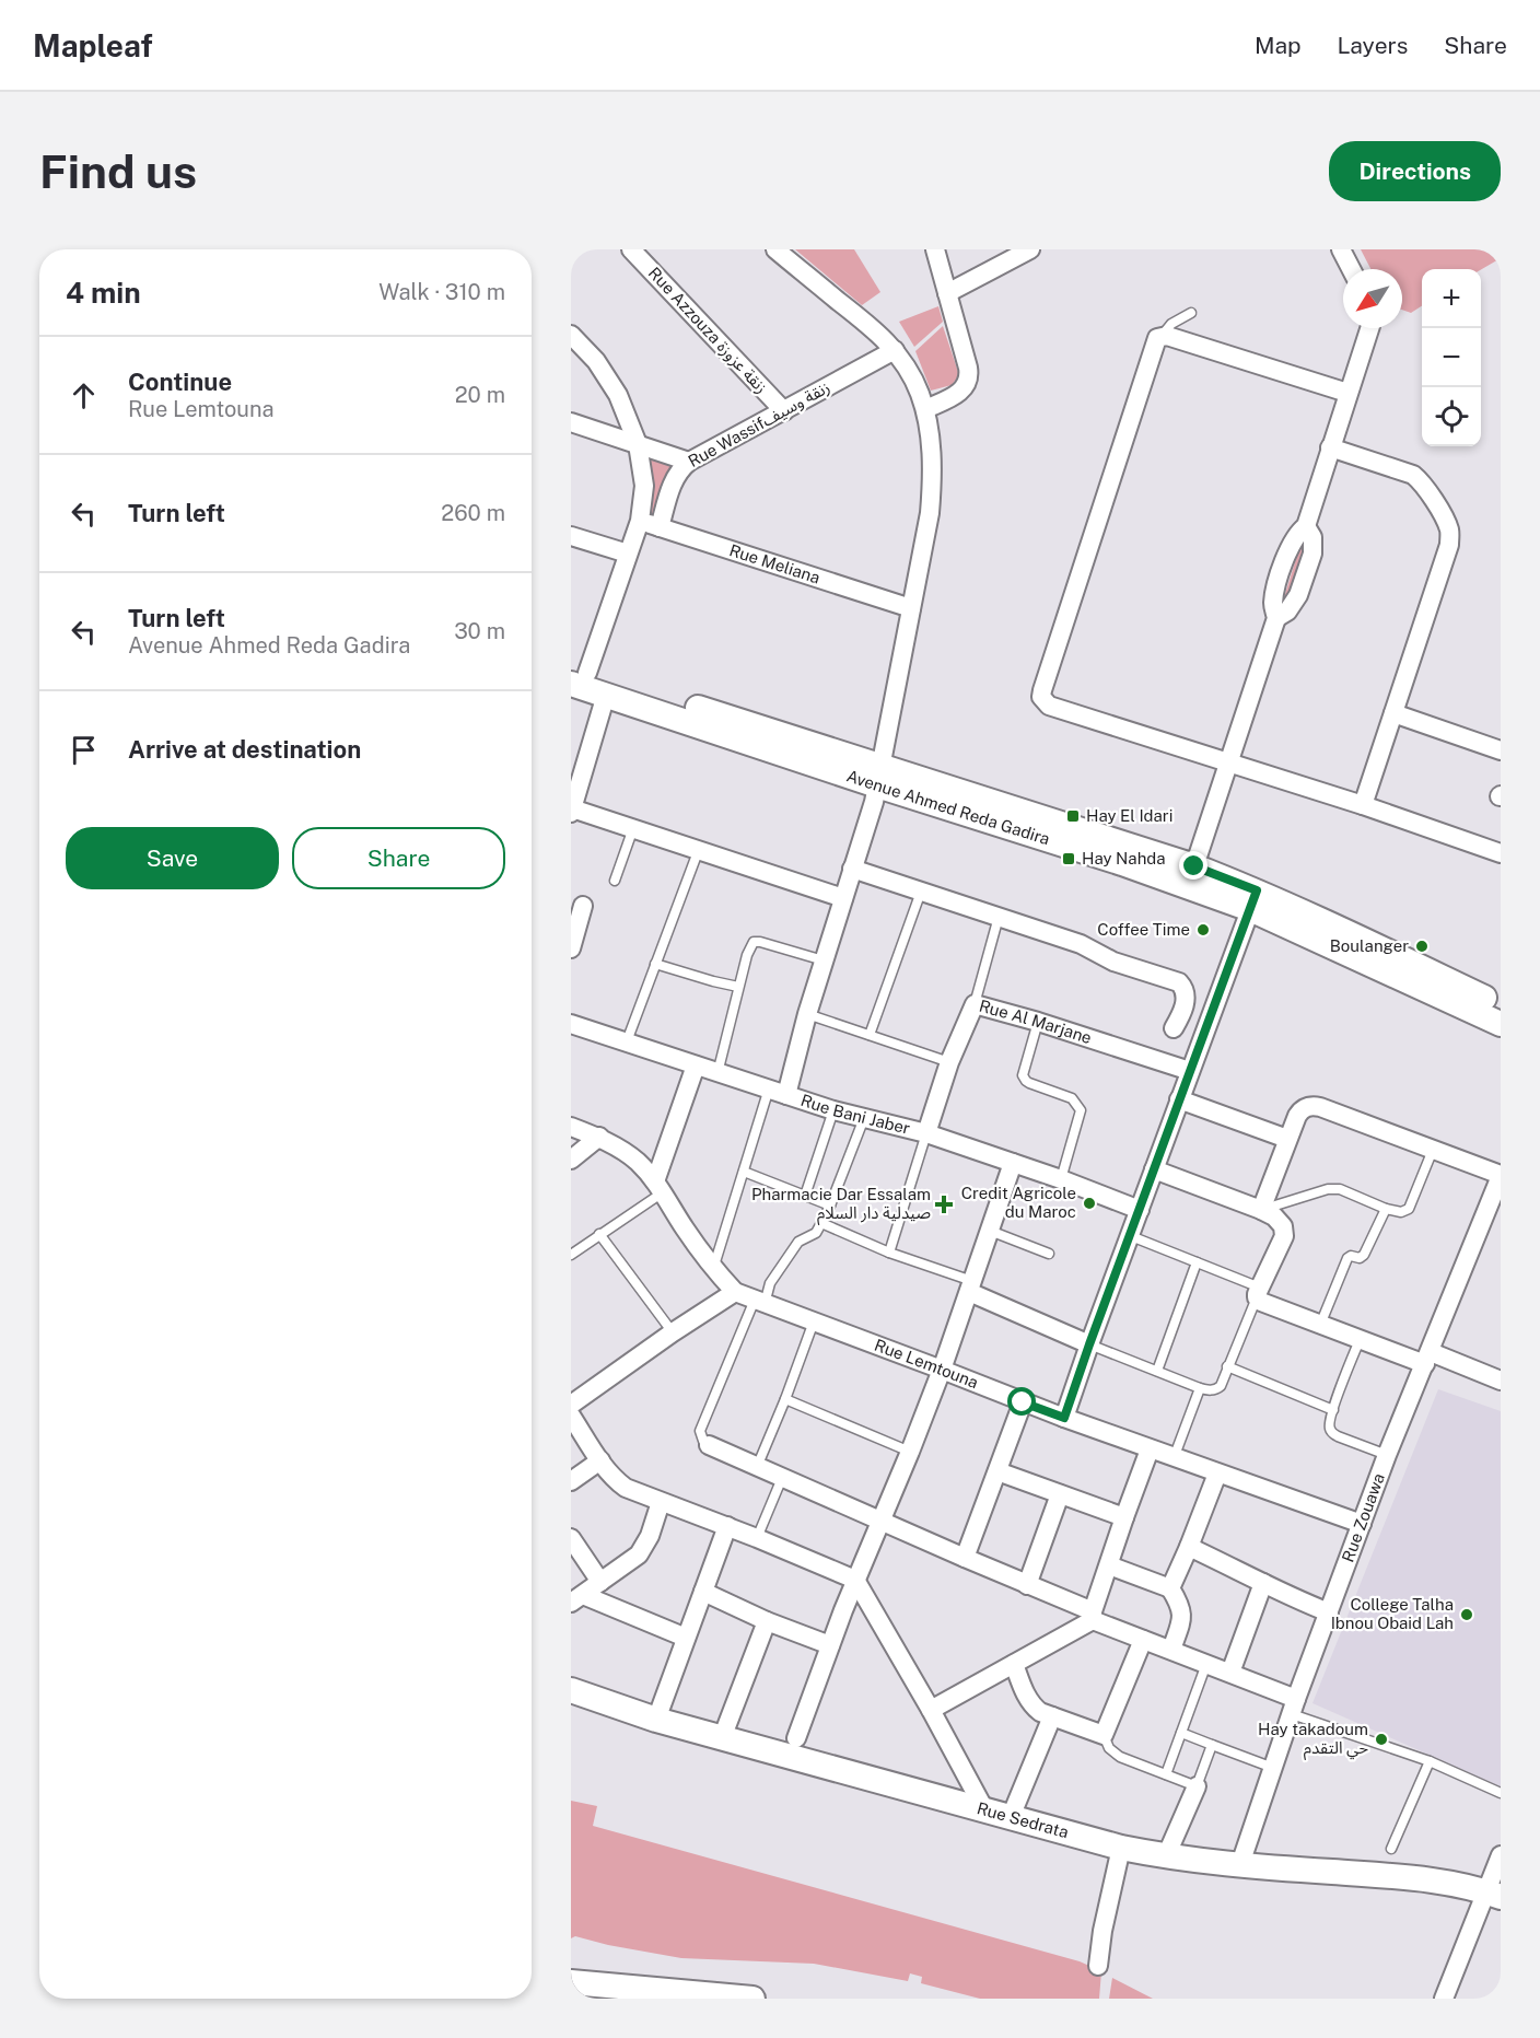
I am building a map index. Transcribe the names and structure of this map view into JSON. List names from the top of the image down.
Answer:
{
  "streets": {
    "main road": ["Avenue Ahmed Reda Gadira", "Rue Sedrata"],
    "street": [
      "Rue Azzouza زنقة عزوزة",
      "Rue Wassifزنقة وسيف",
      "Rue Meliana",
      "Rue Al Marjane",
      "Rue Bani Jaber",
      "Rue Lemtouna",
      "Rue Zouawa"
    ]
  },
  "crossings": [
    ["Rue Azzouza زنقة عزوزة", "Rue Wassifزنقة وسيف"],
    ["Rue Wassifزنقة وسيف", "Rue Meliana"],
    ["Rue Al Marjane", "Rue Bani Jaber"],
    ["Rue Lemtouna", "Rue Zouawa"],
    ["Rue Zouawa", "Rue Sedrata"]
  ],
  "places": {
    "transit": ["Hay El Idari", "Hay Nahda"],
    "other": [
      "Coffee Time",
      "Boulanger",
      "Credit Agricole du Maroc",
      "College Talha Ibnou Obaid Lah",
      "Hay takadoum حي التقدم"
    ],
    "health": ["Pharmacie Dar Essalam صيدلية دار السلام"]
  },
  "north": "bottom left",
  "page": {
    "header": "Mapleaf",
    "nav": ["Map", "Layers", "Share"],
    "buttons": [
      "Directions",
      ["Save", "Share"]
    ],
    "title": "Find us",
    "heading": ["4 min", "Walk · 310 m"],
    "map_buttons": ["+", "−"],
    "list": [
      ["Continue", "Rue Lemtouna", "20 m"],
      ["Turn left", "260 m"],
      ["Turn left", "Avenue Ahmed Reda Gadira", "30 m"],
      "Arrive at destination"
    ]
  }
}
